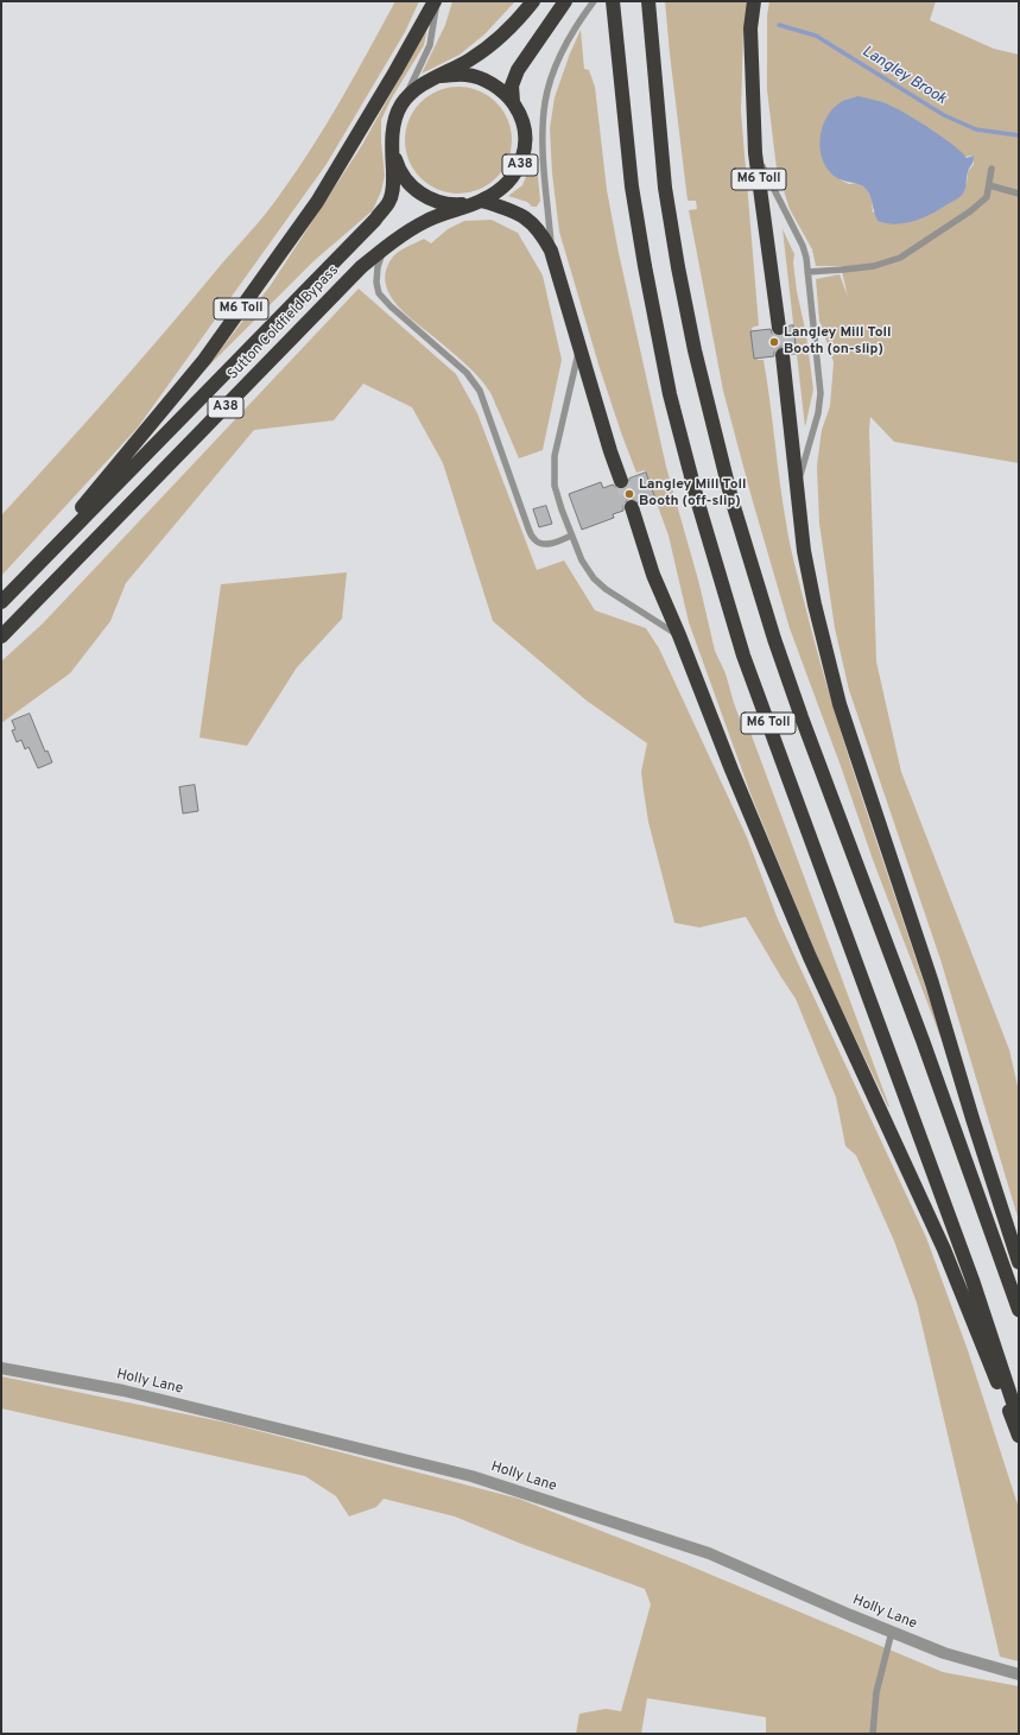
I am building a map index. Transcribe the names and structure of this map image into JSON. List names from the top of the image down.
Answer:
{
  "streets": {
    "highway": ["A38", "M6 Toll", "Sutton Coldfield Bypass"],
    "street": ["Holly Lane"]
  },
  "crossings": [
    ["M6 Toll", "Sutton Coldfield Bypass"]
  ],
  "water": ["Langley Brook"],
  "places": ["Langley Mill Toll Booth (on-slip)", "Langley Mill Toll Booth (off-slip)"]
}
